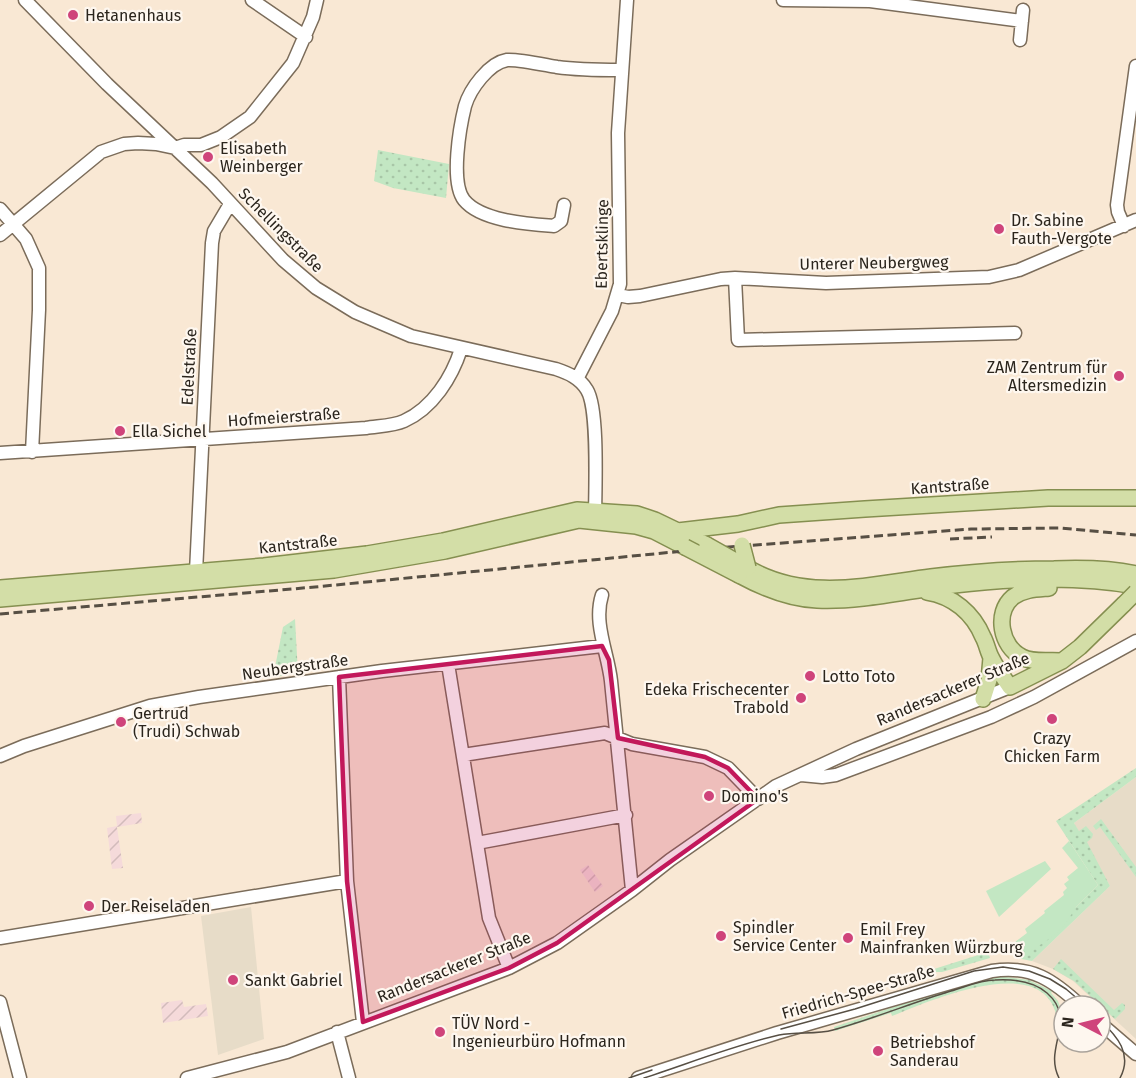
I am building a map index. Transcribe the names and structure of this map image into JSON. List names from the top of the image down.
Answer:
{
  "streets": {
    "main road": ["Kantstraße", "Randersackerer Straße"],
    "street": [
      "Schellingstraße",
      "Ebertsklinge",
      "Unterer Neubergweg",
      "Edelstraße",
      "Hofmeierstraße",
      "Neubergstraße",
      "Friedrich-Spee-Straße"
    ]
  },
  "crossings": [
    ["Schellingstraße", "Ebertsklinge"],
    ["Schellingstraße", "Edelstraße"],
    ["Schellingstraße", "Hofmeierstraße"],
    ["Ebertsklinge", "Unterer Neubergweg"],
    ["Edelstraße", "Hofmeierstraße"],
    ["Edelstraße", "Kantstraße"]
  ],
  "places": [
    "Hetanenhaus",
    "Elisabeth Weinberger",
    "Dr. Sabine Fauth-Vergote",
    "ZAM Zentrum für Altersmedizin",
    "Ella Sichel",
    "Lotto Toto",
    "Edeka Frischecenter Trabold",
    "Crazy Chicken Farm",
    "Gertrud (Trudi) Schwab",
    "Domino's",
    "Der Reiseladen",
    "Spindler Service Center",
    "Emil Frey Mainfranken Würzburg",
    "Sankt Gabriel",
    "TÜV Nord - Ingenieurbüro Hofmann",
    "Betriebshof Sanderau"
  ],
  "north": "left"
}
